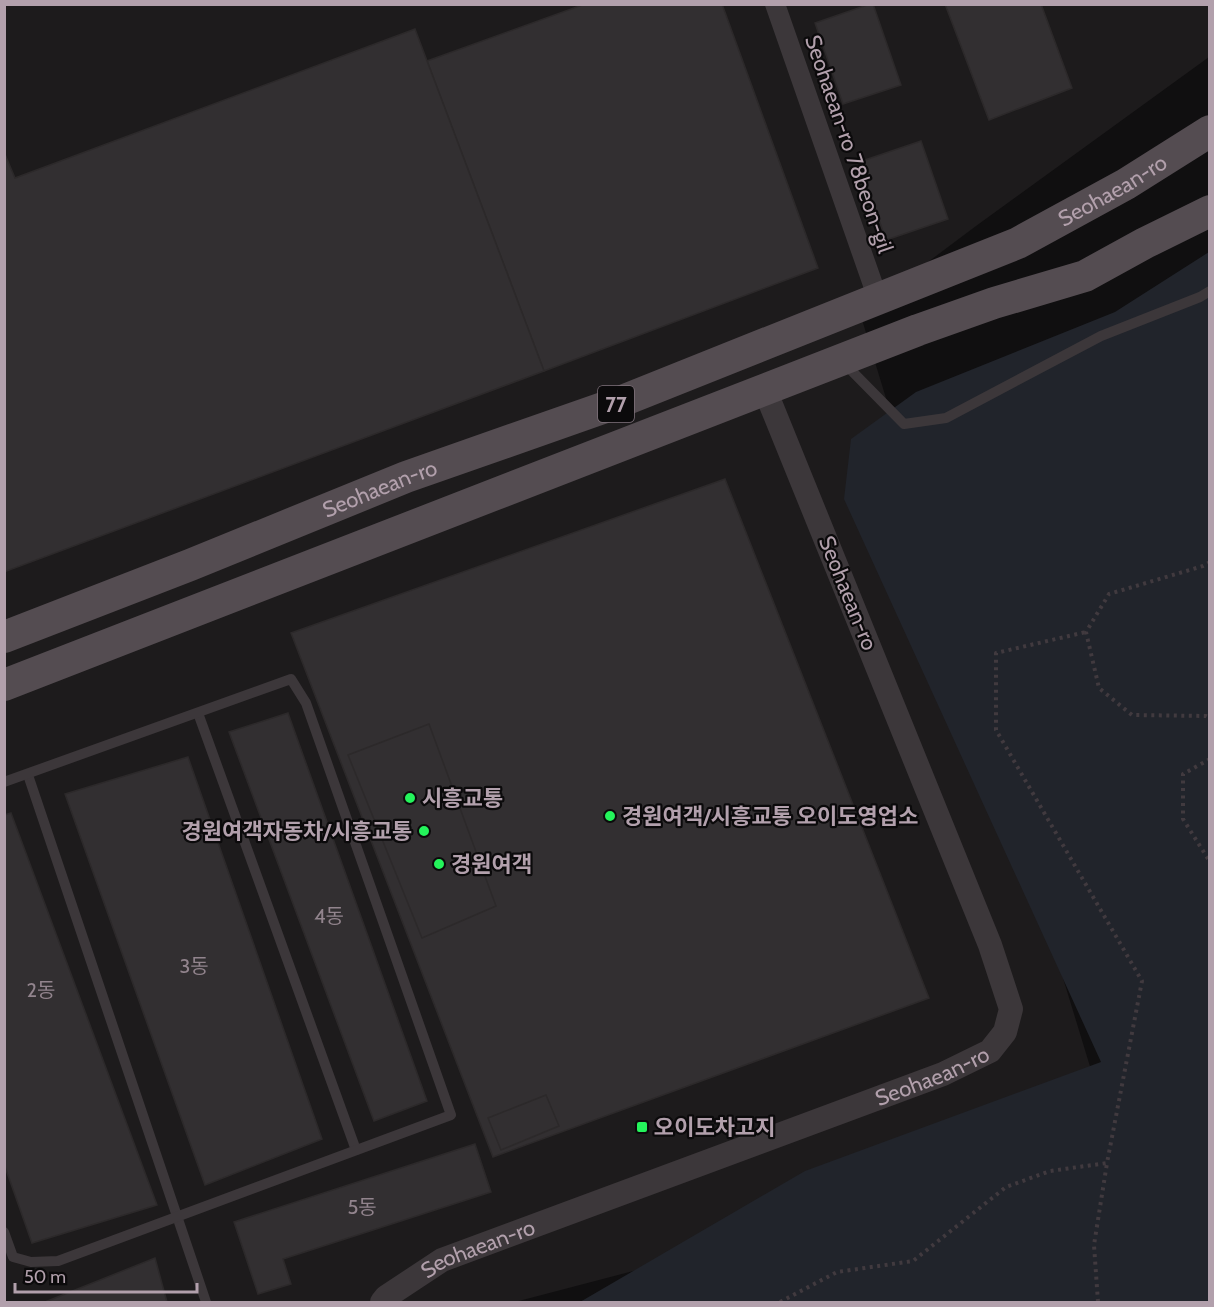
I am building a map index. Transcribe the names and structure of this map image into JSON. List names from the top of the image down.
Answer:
{
  "streets": {
    "main road": ["Seohaean-ro", "77"],
    "street": ["Seohaean-ro 78beon-gil"]
  },
  "crossings": [
    ["Seohaean-ro 78beon-gil", "Seohaean-ro"],
    ["Seohaean-ro", "77"]
  ],
  "places": {
    "other": [
      "시흥교통",
      "경원여객/시흥교통 오이도영업소",
      "경원여객자동차/시흥교통",
      "경원여객"
    ],
    "transit": ["오이도차고지"]
  },
  "house_numbers": [
    "4동",
    "3동",
    "2동",
    "5동"
  ],
  "scale_bar": "50 m"
}
